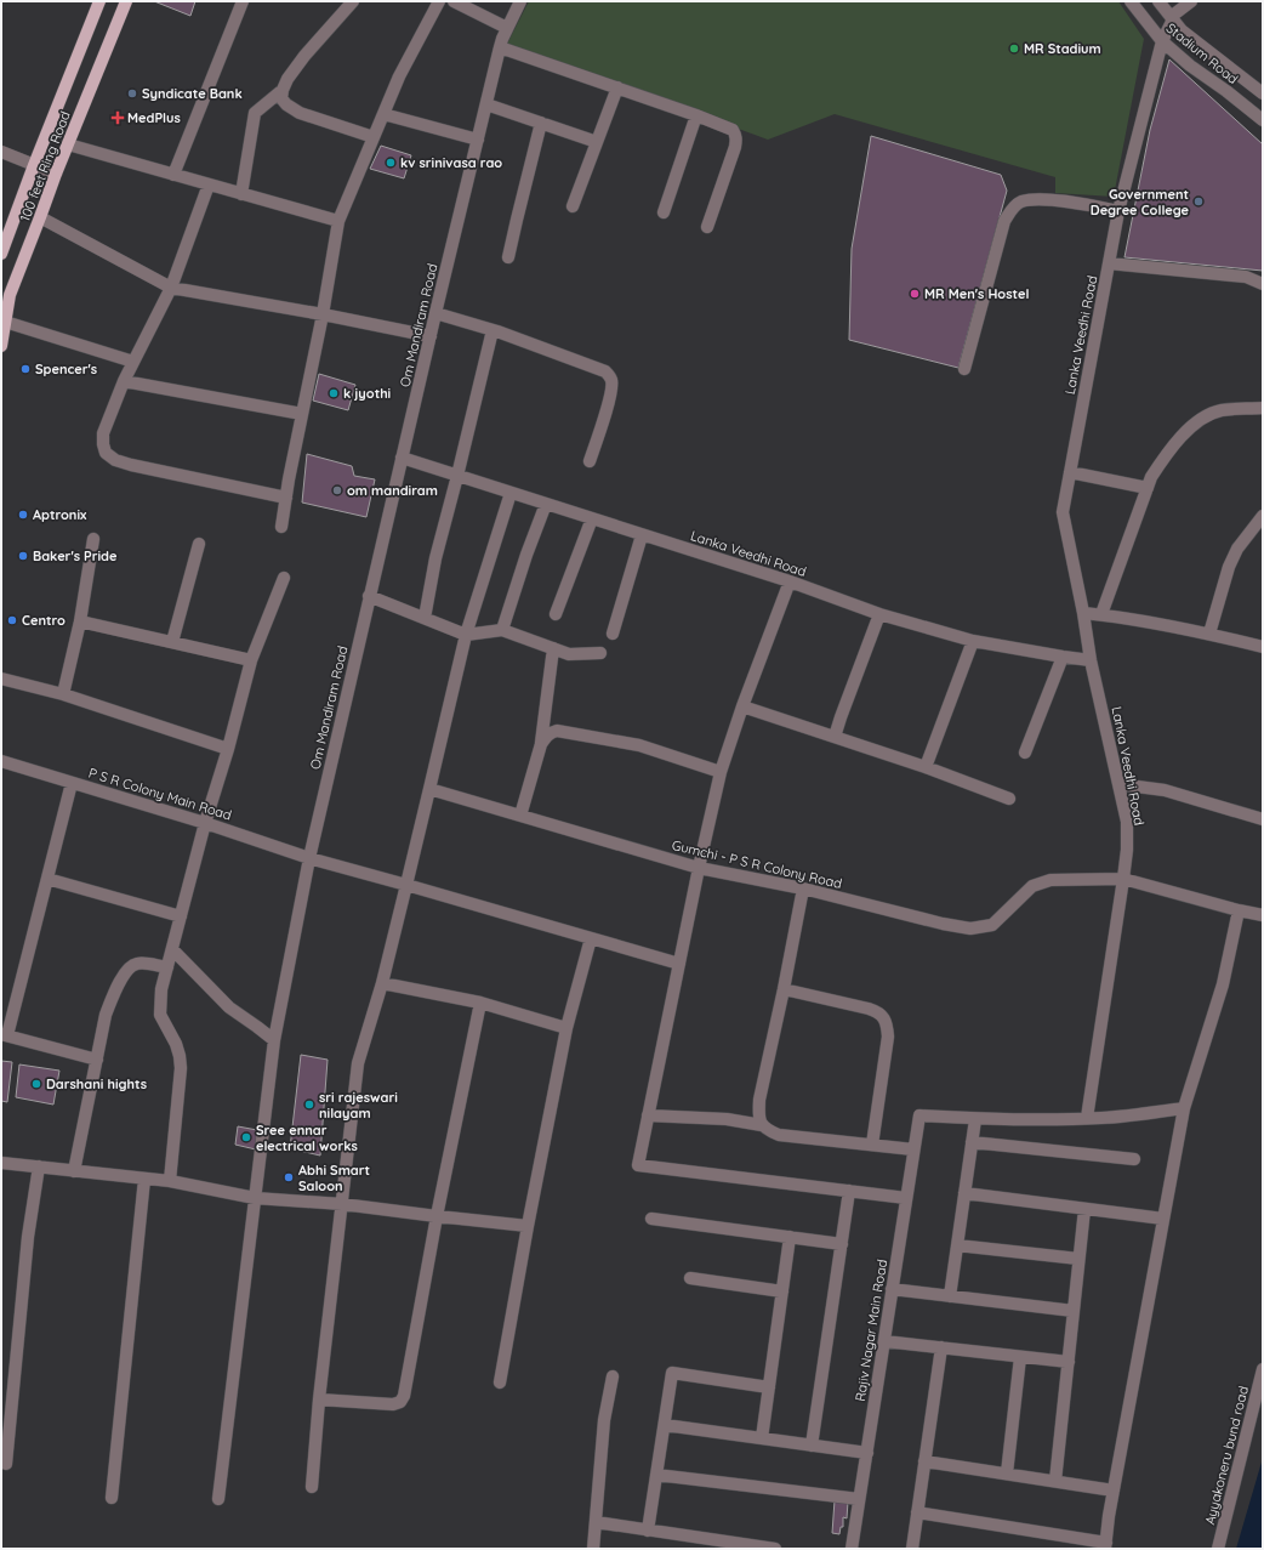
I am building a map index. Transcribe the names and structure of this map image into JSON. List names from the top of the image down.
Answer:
{
  "streets": {
    "main road": ["100 feet Ring Road"],
    "street": [
      "Stadium Road",
      "Om Mandiram Road",
      "Lanka Veedhi Road",
      "P S R Colony Main Road",
      "Gumchi - P S R Colony Road",
      "Rajiv Nagar Main Road",
      "Ayyakoneru bund road"
    ]
  },
  "crossings": [
    ["Stadium Road", "Lanka Veedhi Road"],
    ["Om Mandiram Road", "Lanka Veedhi Road"],
    ["Om Mandiram Road", "P S R Colony Main Road"],
    ["Lanka Veedhi Road", "Gumchi - P S R Colony Road"]
  ],
  "places": {
    "other": [
      "MR Stadium",
      "Syndicate Bank",
      "kv srinivasa rao",
      "Government Degree College",
      "MR Men's Hostel",
      "Spencer's",
      "k jyothi",
      "om mandiram",
      "Aptronix",
      "Baker's Pride",
      "Centro",
      "Darshani hights",
      "sri rajeswari nilayam",
      "Sree ennar electrical works",
      "Abhi Smart Saloon"
    ],
    "health": ["MedPlus"]
  }
}
